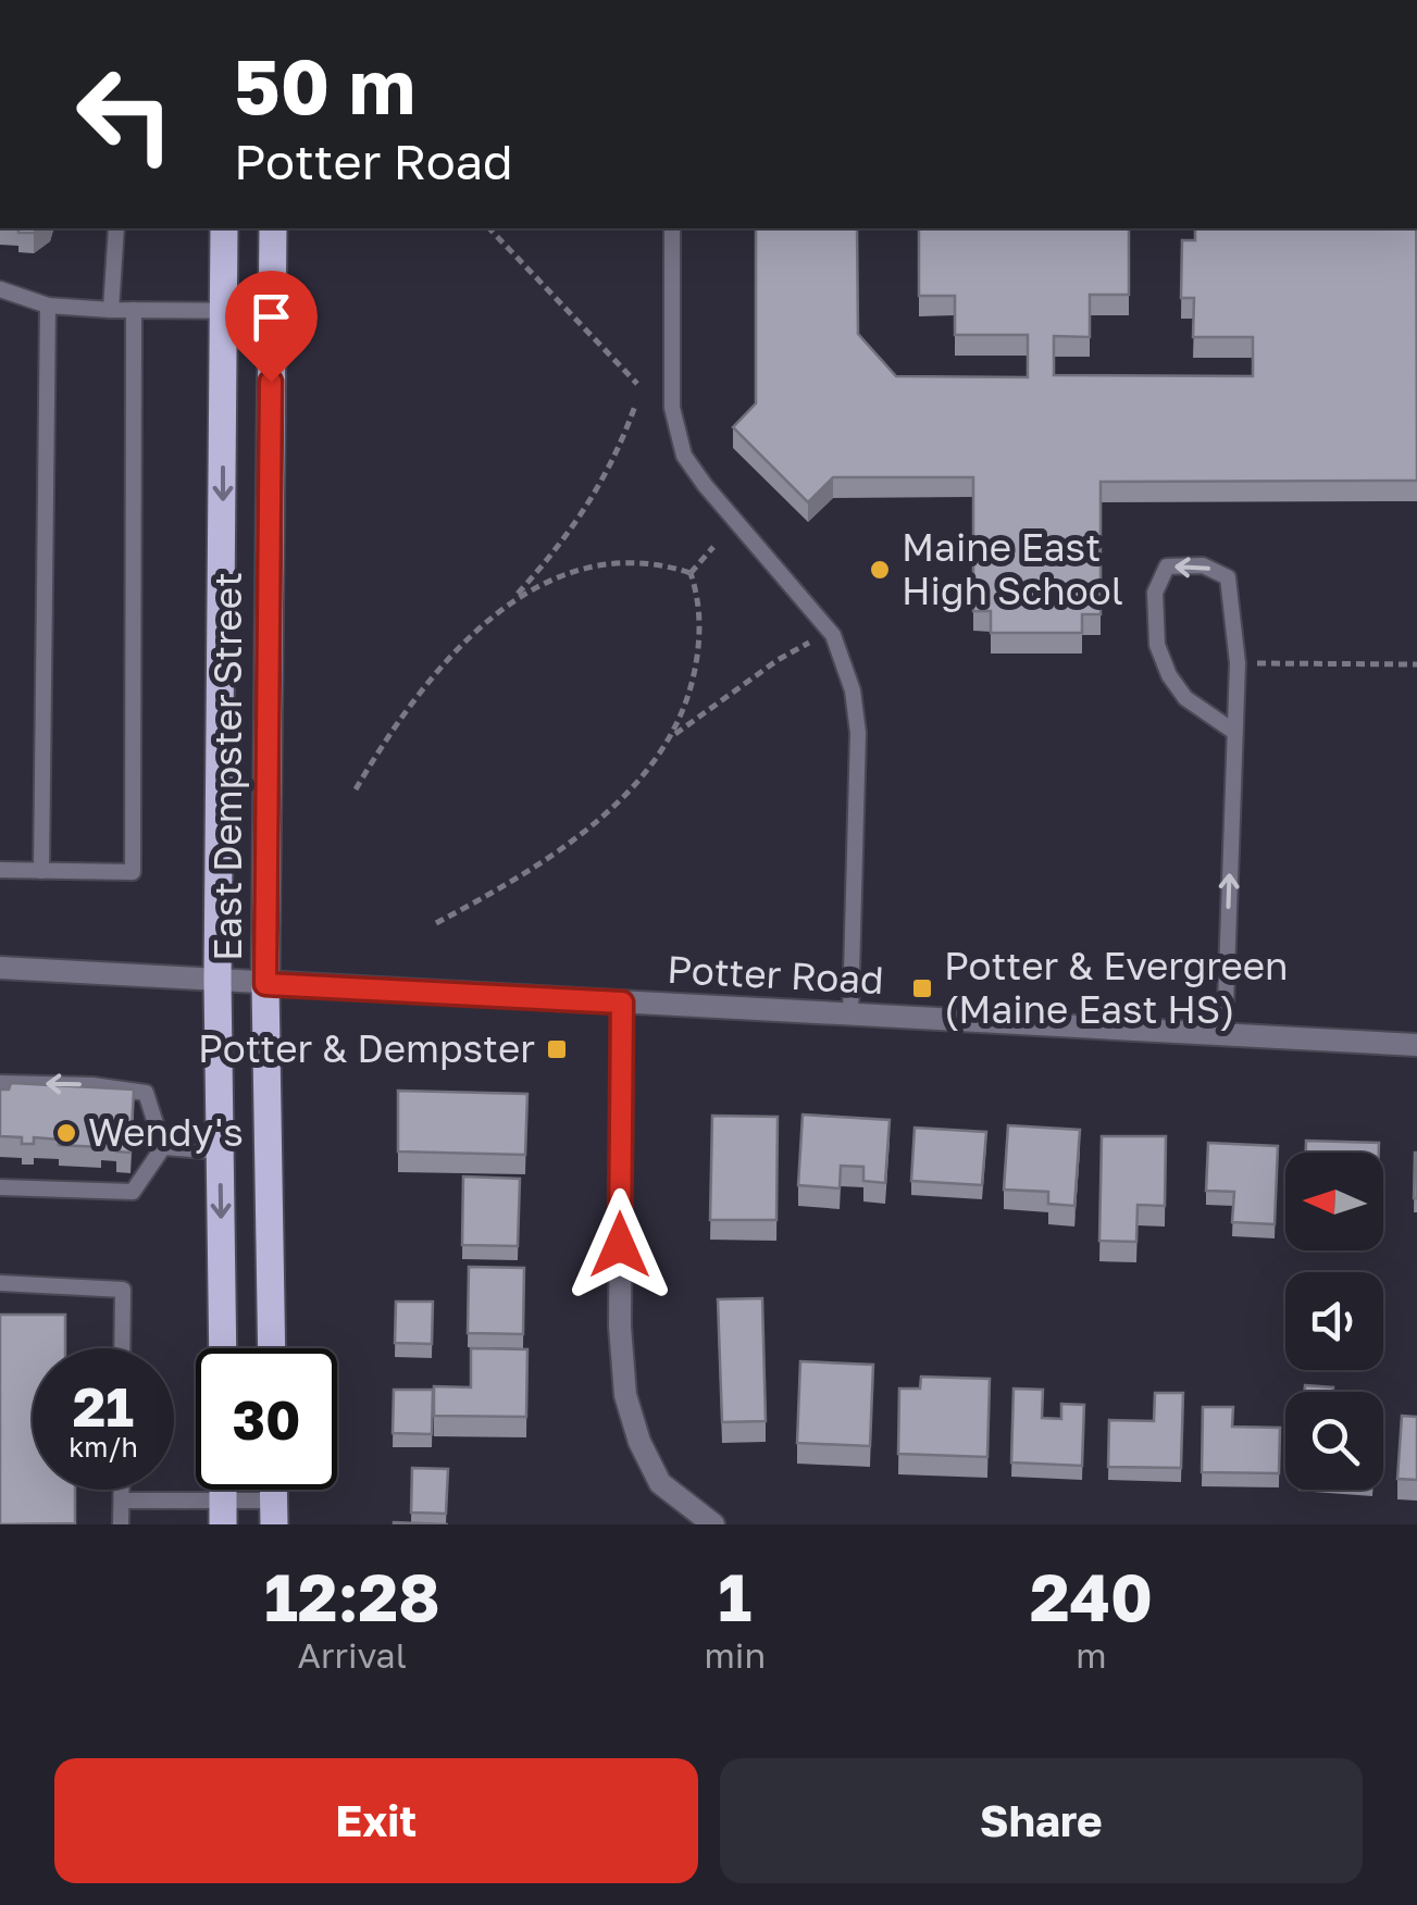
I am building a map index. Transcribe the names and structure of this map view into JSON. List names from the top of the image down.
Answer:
{
  "streets": {
    "main road": ["East Dempster Street"],
    "street": ["Potter Road"]
  },
  "crossings": [
    ["East Dempster Street", "Potter Road"]
  ],
  "places": {
    "other": ["Maine East High School", "Wendy's"],
    "transit": ["Potter & Evergreen (Maine East HS)", "Potter & Dempster"]
  },
  "north": "left",
  "page": {
    "turn": ["50 m", "Potter Road"],
    "speed": "21 km/h",
    "limit": "30",
    "eta": [
      "12:28",
      "Arrival",
      "1",
      "min",
      "240",
      "m"
    ],
    "buttons": ["Exit", "Share"]
  }
}
